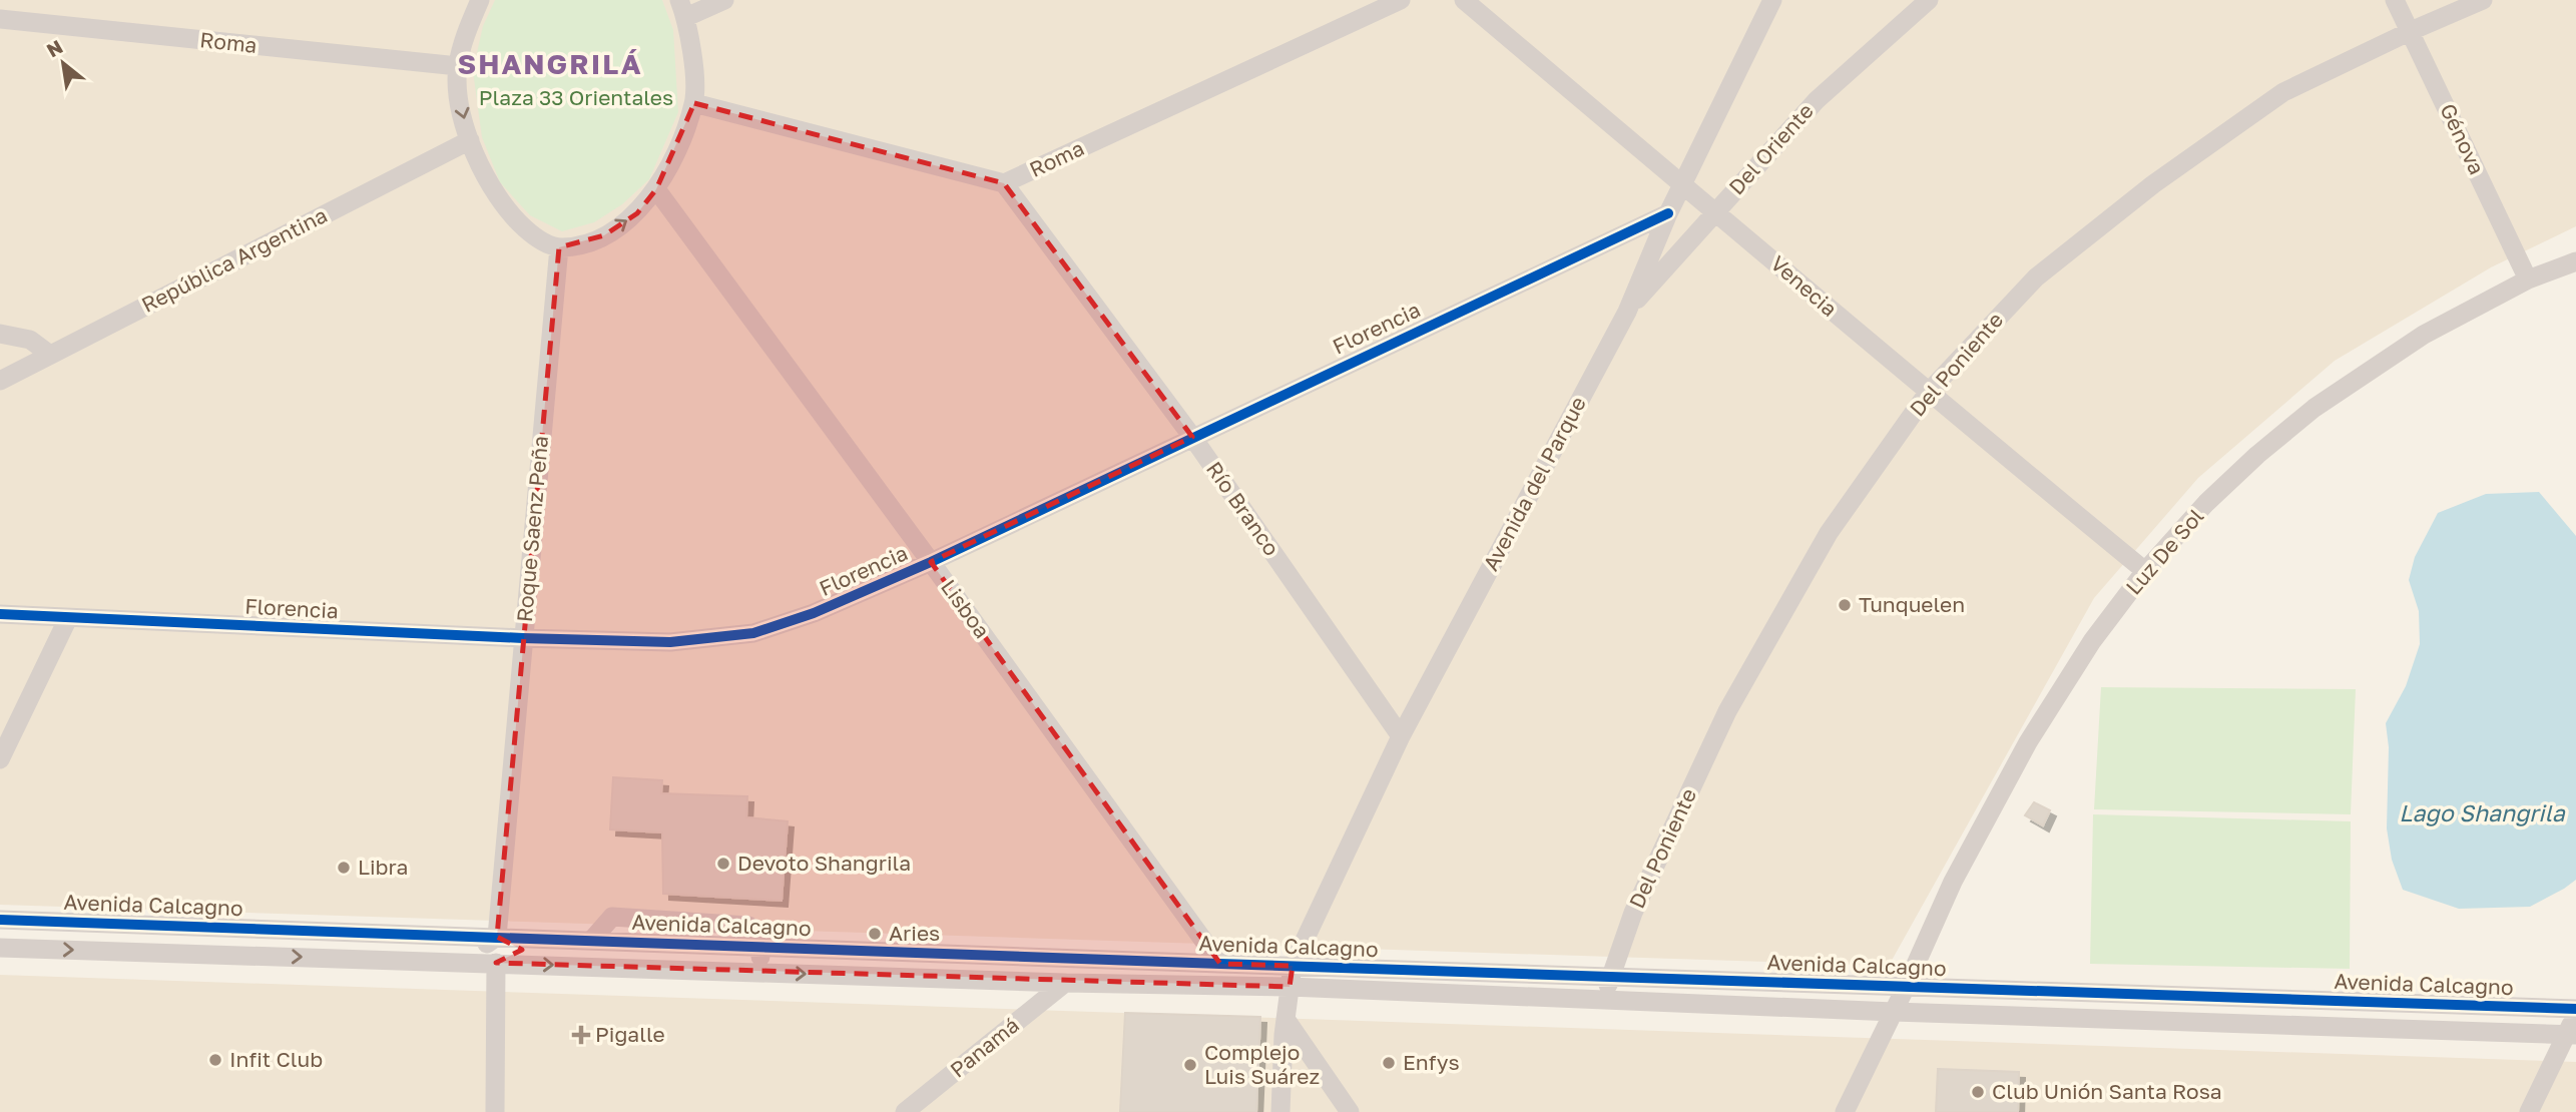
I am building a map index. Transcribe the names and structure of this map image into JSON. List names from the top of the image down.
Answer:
{
  "streets": {
    "street": [
      "Roma",
      "Génova",
      "Del Oriente",
      "República Argentina",
      "Venecia",
      "Florencia",
      "Del Poniente",
      "Avenida del Parque",
      "Río Branco",
      "Roque Saenz Peña",
      "Luz De Sol",
      "Lisboa",
      "Avenida Calcagno",
      "Panamá"
    ]
  },
  "crossings": [
    ["Roma", "Río Branco"],
    ["Génova", "Del Poniente"],
    ["Génova", "Luz De Sol"],
    ["Del Oriente", "Venecia"],
    ["Del Oriente", "Avenida del Parque"],
    ["Venecia", "Del Poniente"],
    ["Venecia", "Avenida del Parque"],
    ["Venecia", "Luz De Sol"],
    ["Florencia", "Avenida del Parque"],
    ["Florencia", "Río Branco"],
    ["Florencia", "Roque Saenz Peña"],
    ["Florencia", "Lisboa"],
    ["Del Poniente", "Avenida Calcagno"],
    ["Avenida del Parque", "Río Branco"],
    ["Avenida del Parque", "Avenida Calcagno"],
    ["Roque Saenz Peña", "Avenida Calcagno"],
    ["Luz De Sol", "Avenida Calcagno"],
    ["Lisboa", "Avenida Calcagno"],
    ["Avenida Calcagno", "Panamá"]
  ],
  "districts": ["SHANGRILÁ"],
  "water": ["Lago Shangrila"],
  "parks": ["Plaza 33 Orientales"],
  "places": {
    "other": [
      "Tunquelen",
      "Devoto Shangrila",
      "Libra",
      "Aries",
      "Infit Club",
      "Enfys",
      "Complejo Luis Suárez",
      "Club Unión Santa Rosa"
    ],
    "health": ["Pigalle"]
  },
  "north": "top left"
}
